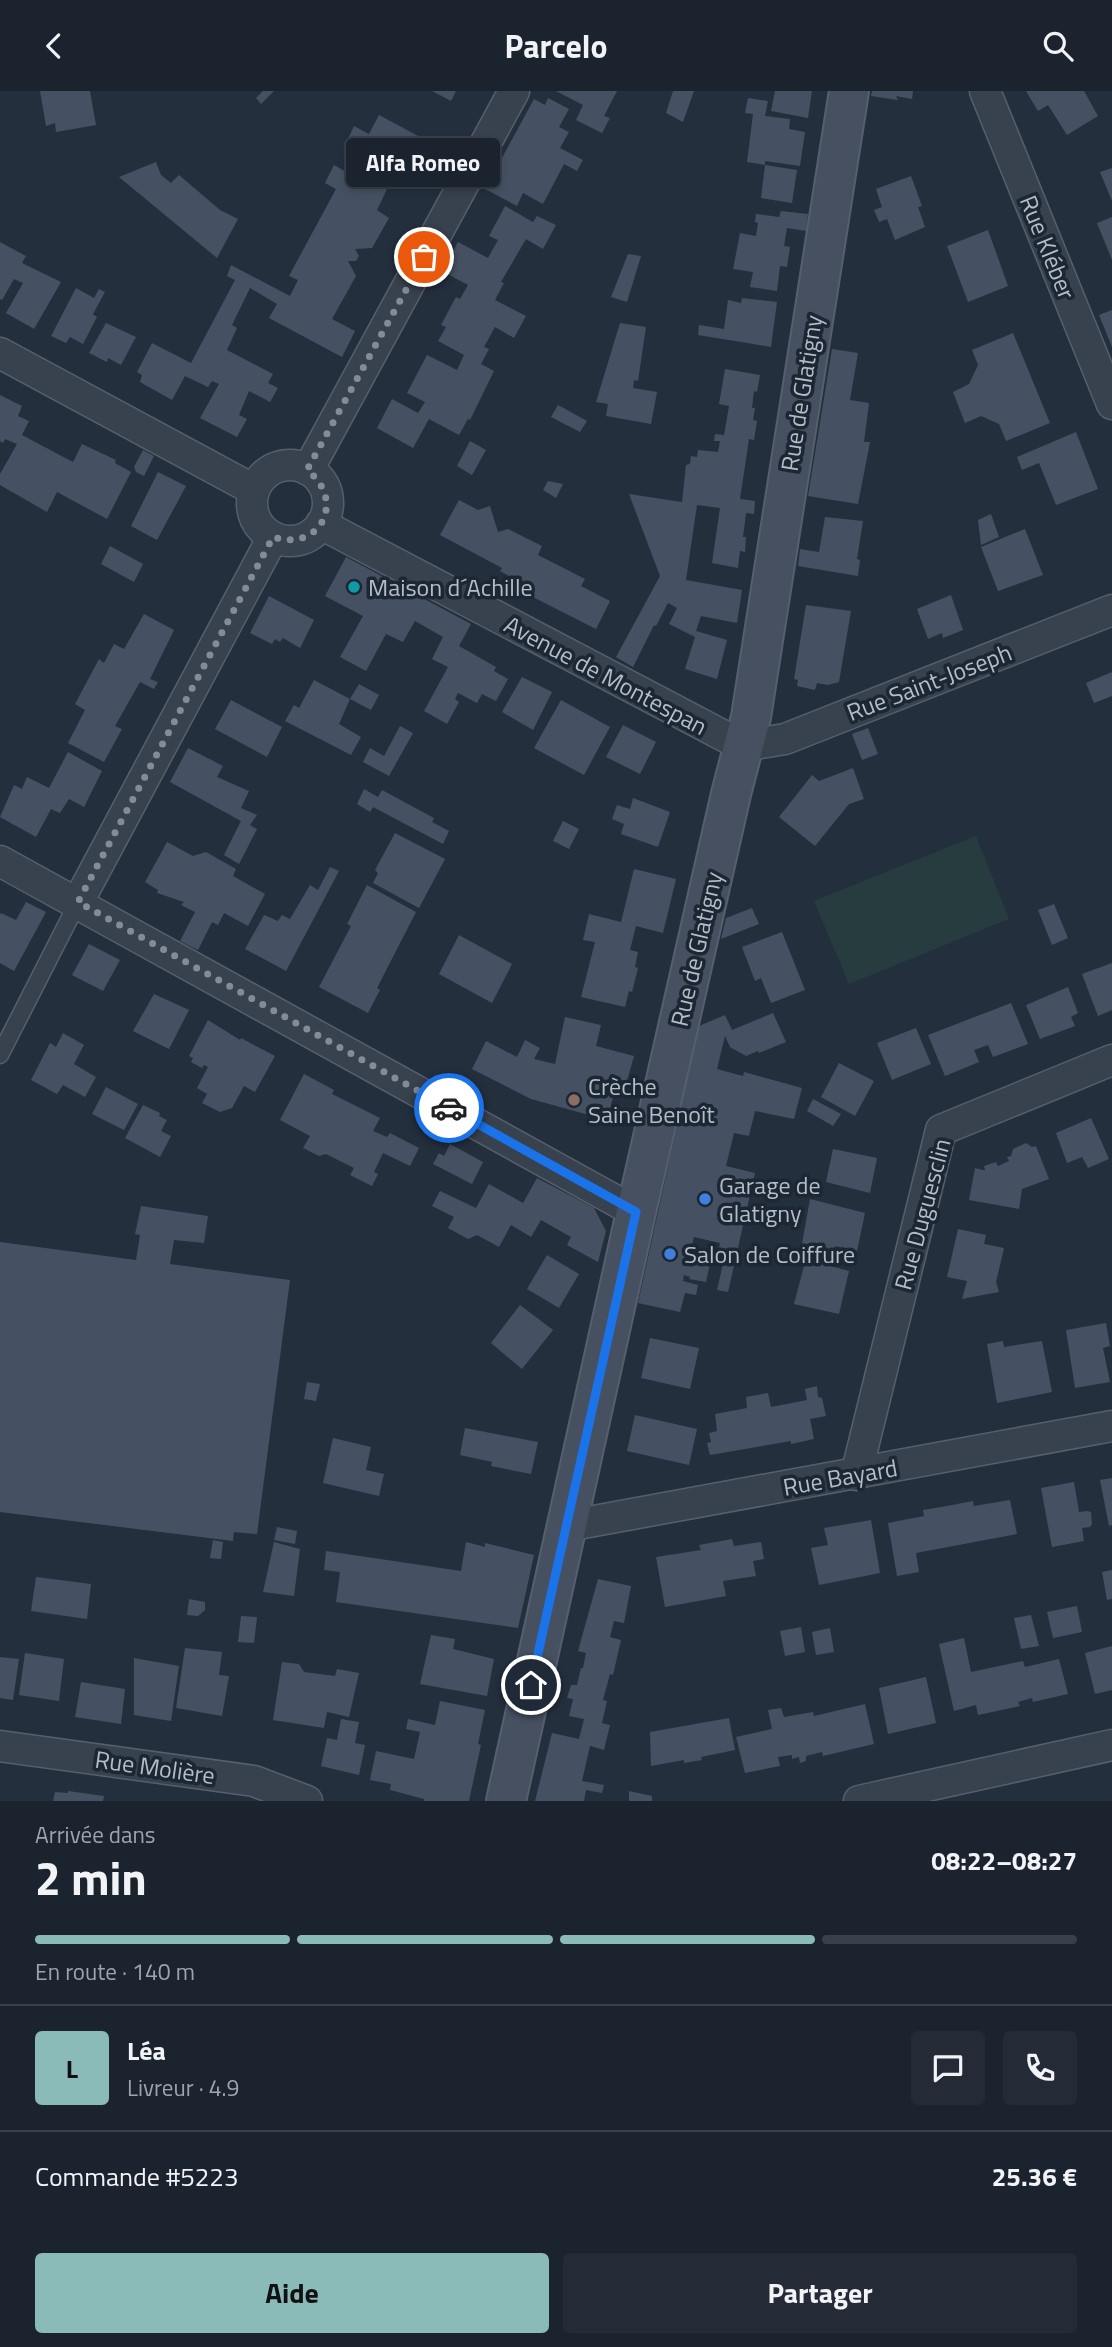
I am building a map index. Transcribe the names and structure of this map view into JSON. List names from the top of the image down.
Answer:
{
  "streets": {
    "street": [
      "Rue Kléber",
      "Rue de Glatigny",
      "Avenue de Montespan",
      "Rue Saint-Joseph",
      "Rue Duguesclin",
      "Rue Bayard",
      "Rue Molière"
    ]
  },
  "crossings": [
    ["Rue de Glatigny", "Avenue de Montespan"],
    ["Rue de Glatigny", "Rue Saint-Joseph"],
    ["Rue de Glatigny", "Rue Bayard"],
    ["Avenue de Montespan", "Rue Saint-Joseph"],
    ["Rue Duguesclin", "Rue Bayard"]
  ],
  "places": [
    "Alfa Romeo",
    "Maison d´Achille",
    "Crèche Saine Benoît",
    "Garage de Glatigny",
    "Salon de Coiffure"
  ],
  "page": {
    "header": "Parcelo",
    "bubble": "Alfa Romeo",
    "heading": ["2 min", "Arrivée dans", "08:22–08:27"],
    "panel": [
      "Léa",
      "Livreur · 4.9",
      "Commande #5223",
      "25.36 €"
    ],
    "bar": "En route · 140 m",
    "round": "L",
    "buttons": ["Aide", "Partager"]
  }
}
